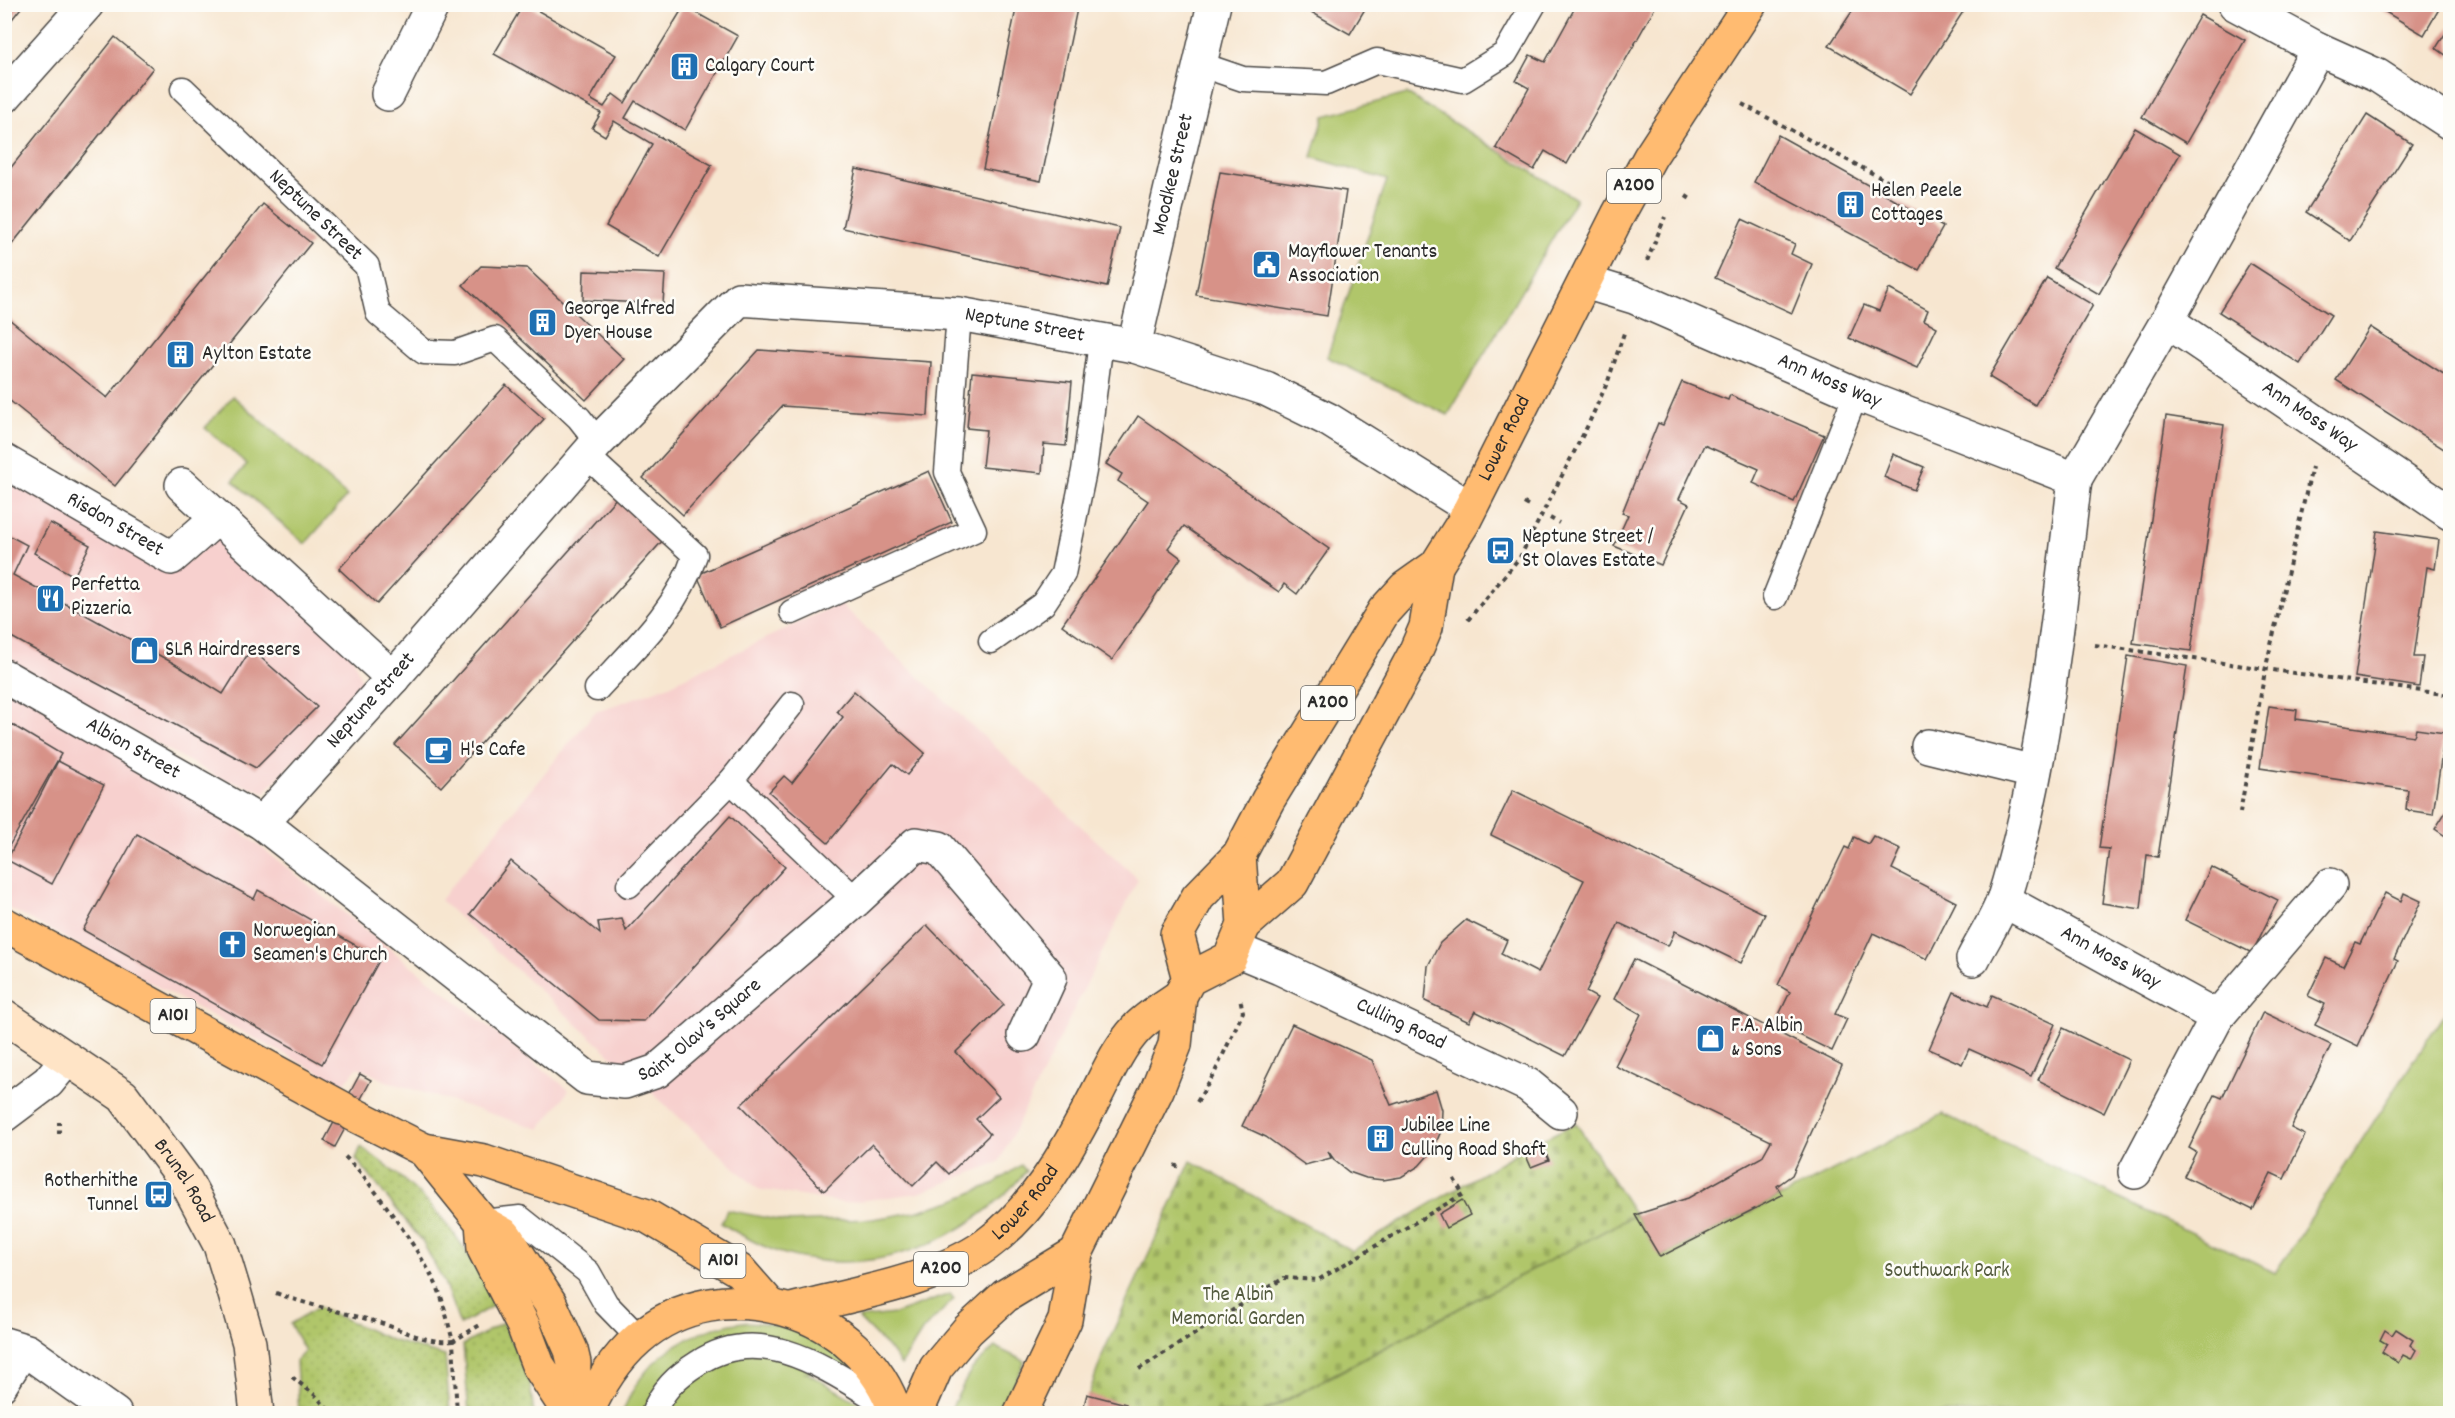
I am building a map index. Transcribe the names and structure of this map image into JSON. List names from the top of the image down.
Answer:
{
  "streets": {
    "main road": [
      "A200",
      "Lower Road",
      "A101",
      "Brunel Road"
    ],
    "street": [
      "Moodkee Street",
      "Neptune Street",
      "Ann Moss Way",
      "Risdon Street",
      "Albion Street",
      "Culling Road",
      "Saint Olav's Square"
    ]
  },
  "crossings": [
    ["Moodkee Street", "Neptune Street"],
    ["Neptune Street", "Lower Road"],
    ["Neptune Street", "Albion Street"],
    ["Neptune Street", "Saint Olav's Square"],
    ["Ann Moss Way", "Lower Road"],
    ["Lower Road", "A101"],
    ["Lower Road", "Culling Road"],
    ["Albion Street", "Saint Olav's Square"]
  ],
  "parks": ["Southwark Park", "The Albin Memorial Garden"],
  "places": {
    "building": [
      "Calgary Court",
      "Helen Peele Cottages",
      "George Alfred Dyer House",
      "Aylton Estate",
      "Jubilee Line Culling Road Shaft"
    ],
    "public building": ["Mayflower Tenants Association"],
    "bus stop": ["Neptune Street / St Olaves Estate", "Rotherhithe Tunnel"],
    "restaurant": ["Perfetta Pizzeria"],
    "shop": ["SLR Hairdressers", "F.A. Albin & Sons"],
    "cafe": ["H's Cafe"],
    "church": ["Norwegian Seamen's Church"]
  }
}
